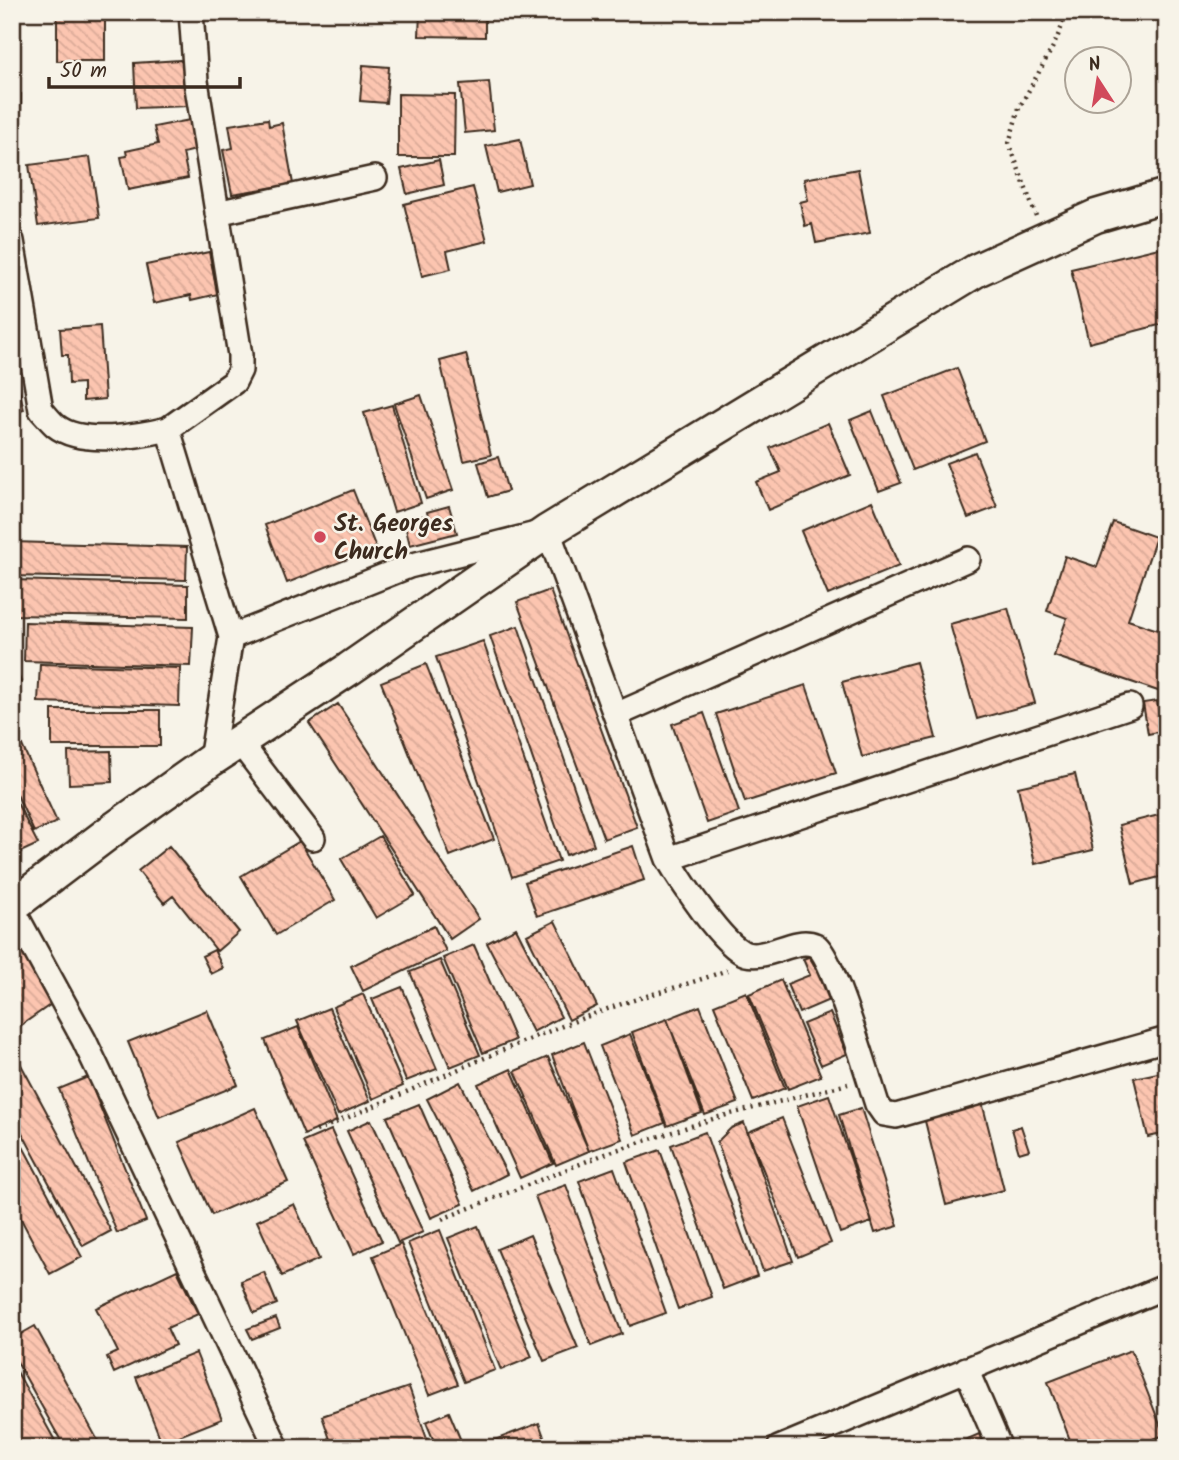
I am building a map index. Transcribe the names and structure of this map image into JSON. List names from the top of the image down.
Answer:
{
  "places": ["St. Georges Church"],
  "scale_bar": "50 m",
  "north": "top"
}
